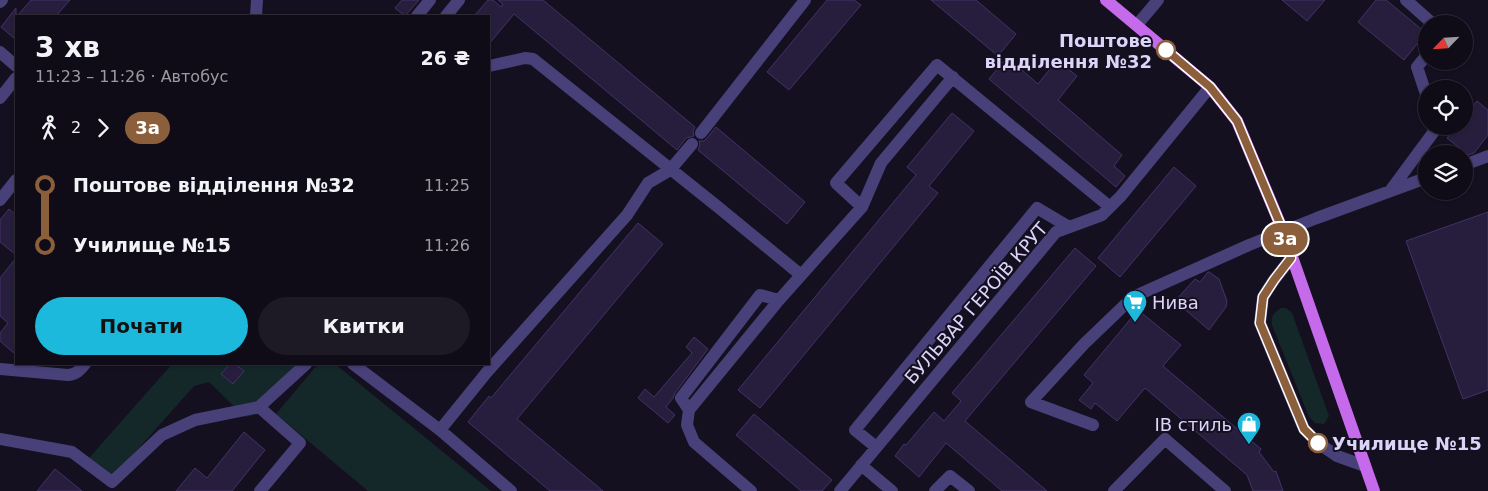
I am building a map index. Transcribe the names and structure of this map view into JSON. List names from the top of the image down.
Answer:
{
  "streets": {
    "street": ["БУЛЬВАР ГЕРОЇВ КРУТ"]
  },
  "places": {
    "other": ["Поштове відділення №32", "Училище №15"],
    "supermarket": ["Нива"],
    "shop": ["ІВ стиль"]
  },
  "lines": ["bus line 3а"],
  "north": "bottom left",
  "page": {
    "on_map": "3а",
    "heading": ["3 хв", "11:23 – 11:26 · Автобус", "26 ₴"],
    "legs": ["2", "3а"],
    "list": [
      {
        "name": "Поштове відділення №32",
        "value": "11:25"
      },
      {
        "name": "Училище №15",
        "value": "11:26"
      }
    ],
    "buttons": ["Почати", "Квитки"]
  }
}
